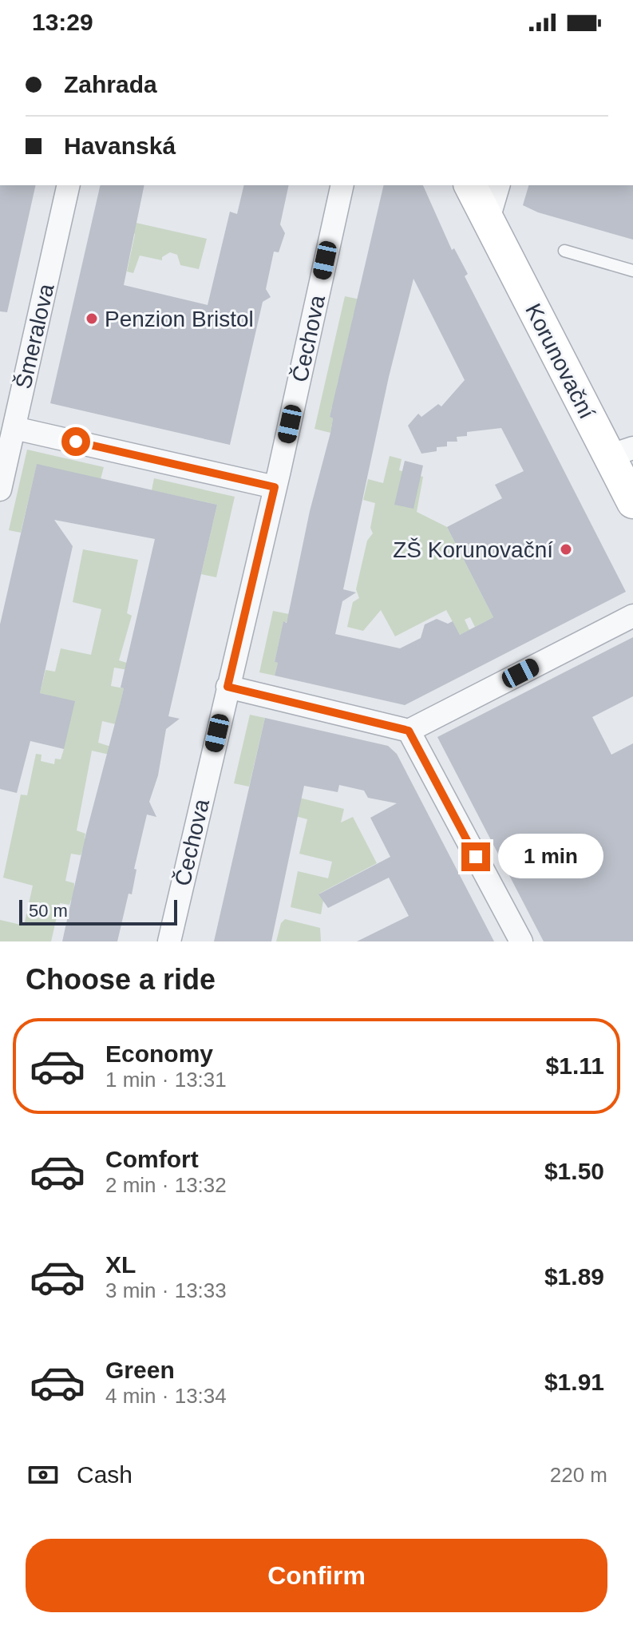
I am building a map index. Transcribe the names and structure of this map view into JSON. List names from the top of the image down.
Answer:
{
  "streets": {
    "main road": ["Korunovační"],
    "street": ["Šmeralova", "Čechova"]
  },
  "places": ["Penzion Bristol", "ZŠ Korunovační"],
  "scale_bar": "50 m",
  "page": {
    "status": "13:29",
    "banner": ["Zahrada", "Havanská"],
    "bubble": "1 min",
    "scale": "50 m",
    "heading": "Choose a ride",
    "list": [
      {
        "name": "Economy",
        "note": "1 min · 13:31",
        "value": "$1.11"
      },
      {
        "name": "Comfort",
        "note": "2 min · 13:32",
        "value": "$1.50"
      },
      {
        "name": "XL",
        "note": "3 min · 13:33",
        "value": "$1.89"
      },
      {
        "name": "Green",
        "note": "4 min · 13:34",
        "value": "$1.91"
      }
    ],
    "pay": ["Cash", "220 m"],
    "buttons": "Confirm"
  }
}
